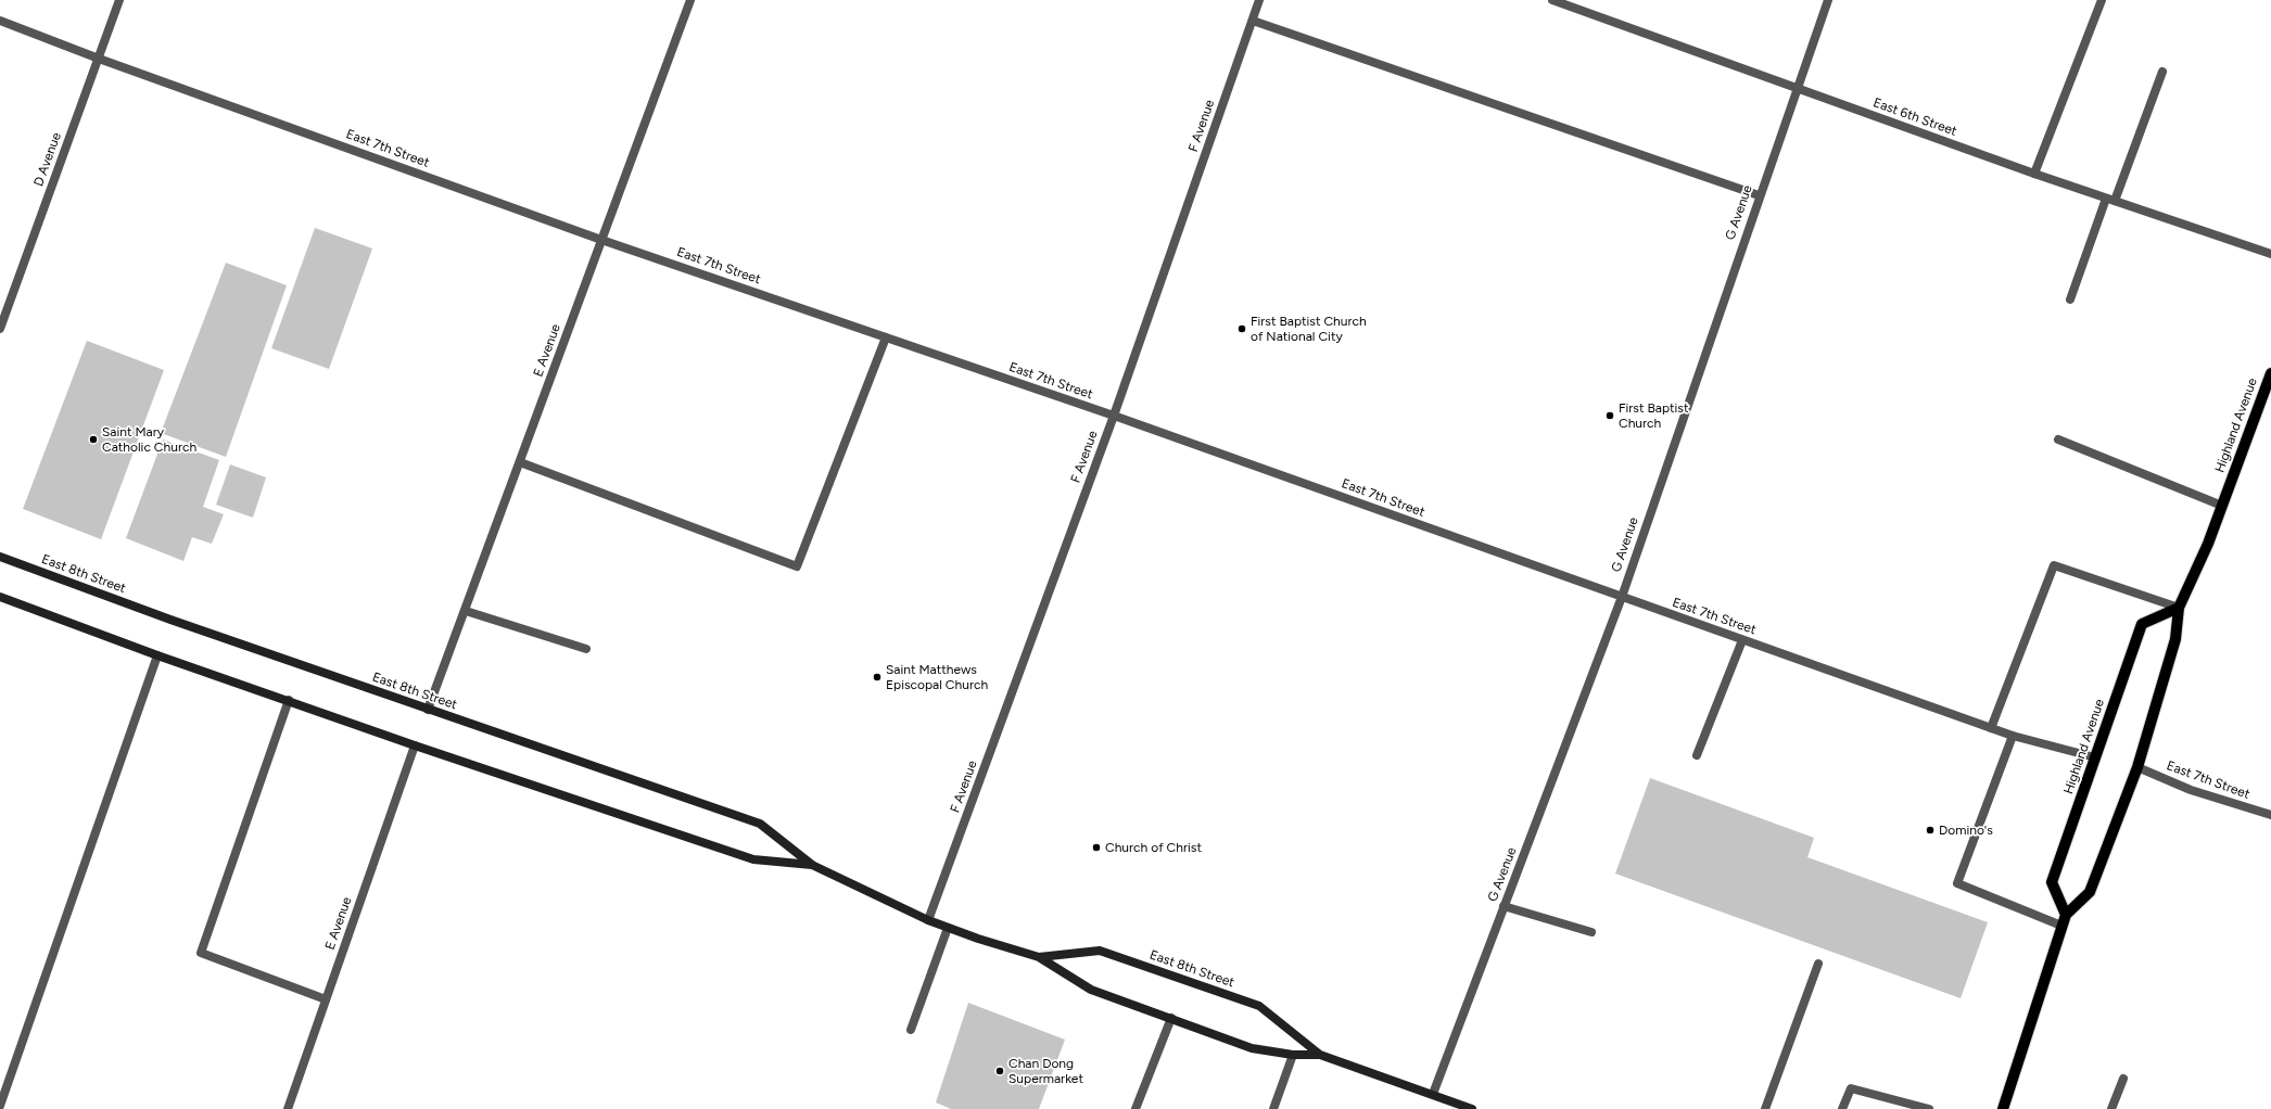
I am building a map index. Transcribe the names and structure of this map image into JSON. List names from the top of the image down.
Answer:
{
  "streets": {
    "main road": ["Highland Avenue", "East 8th Street"],
    "street": [
      "East 6th Street",
      "F Avenue",
      "East 7th Street",
      "D Avenue",
      "G Avenue",
      "E Avenue"
    ]
  },
  "crossings": [
    ["East 6th Street", "G Avenue"],
    ["F Avenue", "East 7th Street"],
    ["F Avenue", "East 8th Street"],
    ["East 7th Street", "D Avenue"],
    ["East 7th Street", "G Avenue"],
    ["East 7th Street", "E Avenue"],
    ["East 7th Street", "Highland Avenue"],
    ["G Avenue", "East 8th Street"],
    ["E Avenue", "East 8th Street"]
  ],
  "places": [
    "First Baptist Church of National City",
    "First Baptist Church",
    "Saint Mary Catholic Church",
    "Saint Matthews Episcopal Church",
    "Domino's",
    "Church of Christ",
    "Chan Dong Supermarket"
  ]
}
